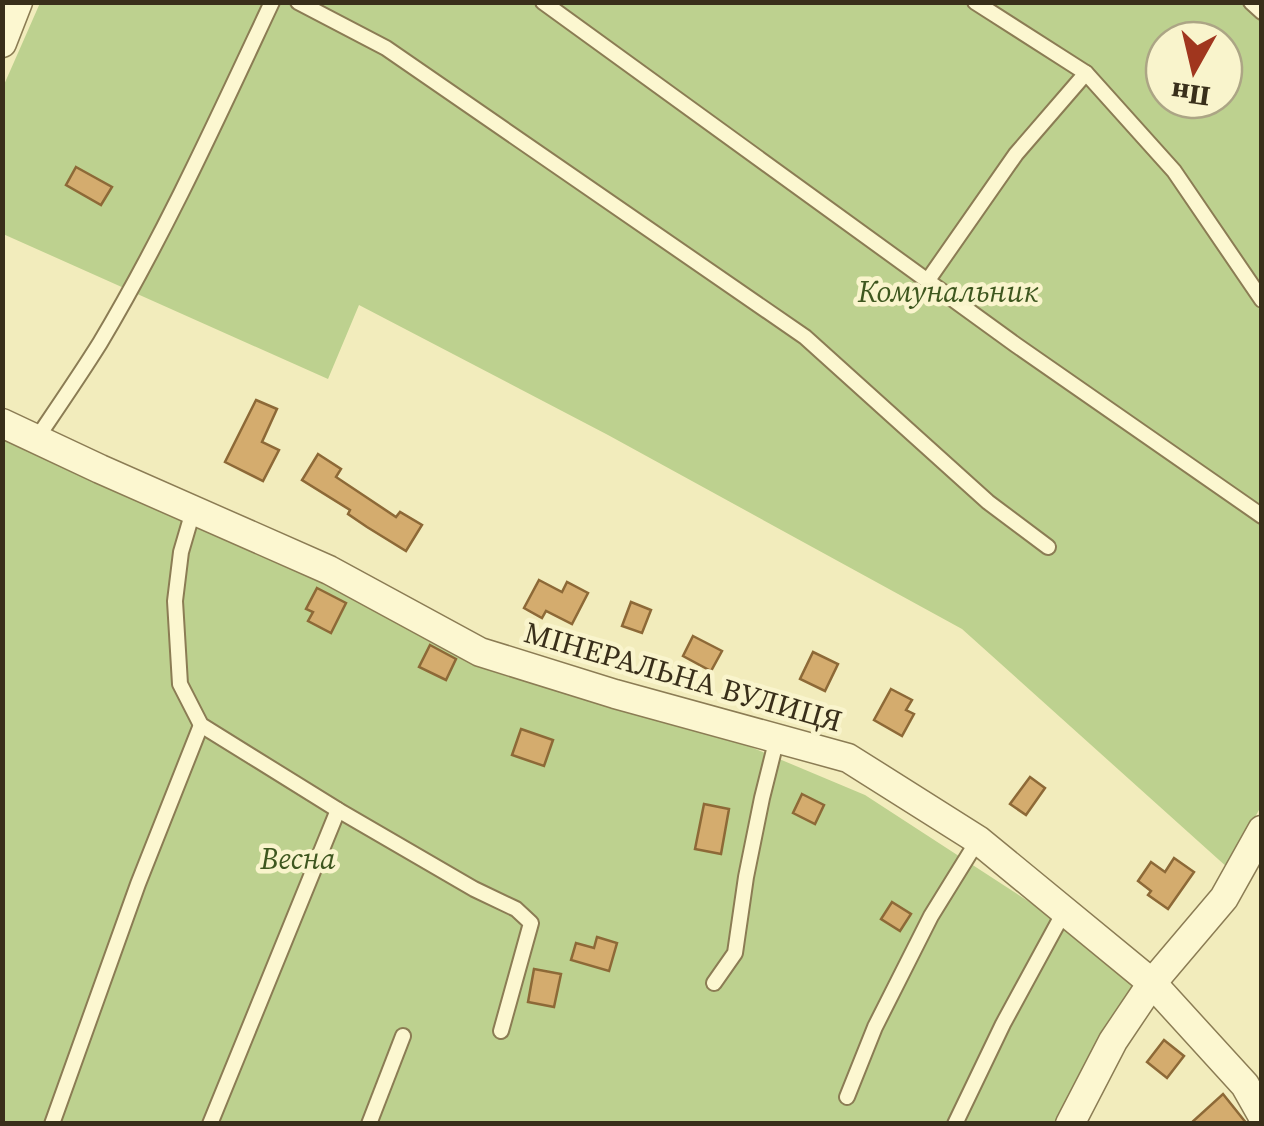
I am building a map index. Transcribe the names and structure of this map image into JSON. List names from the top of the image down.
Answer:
{
  "streets": {
    "street": ["МІНЕРАЛЬНА ВУЛИЦЯ"]
  },
  "parks": ["Комунальник", "Весна"],
  "north": "bottom"
}
